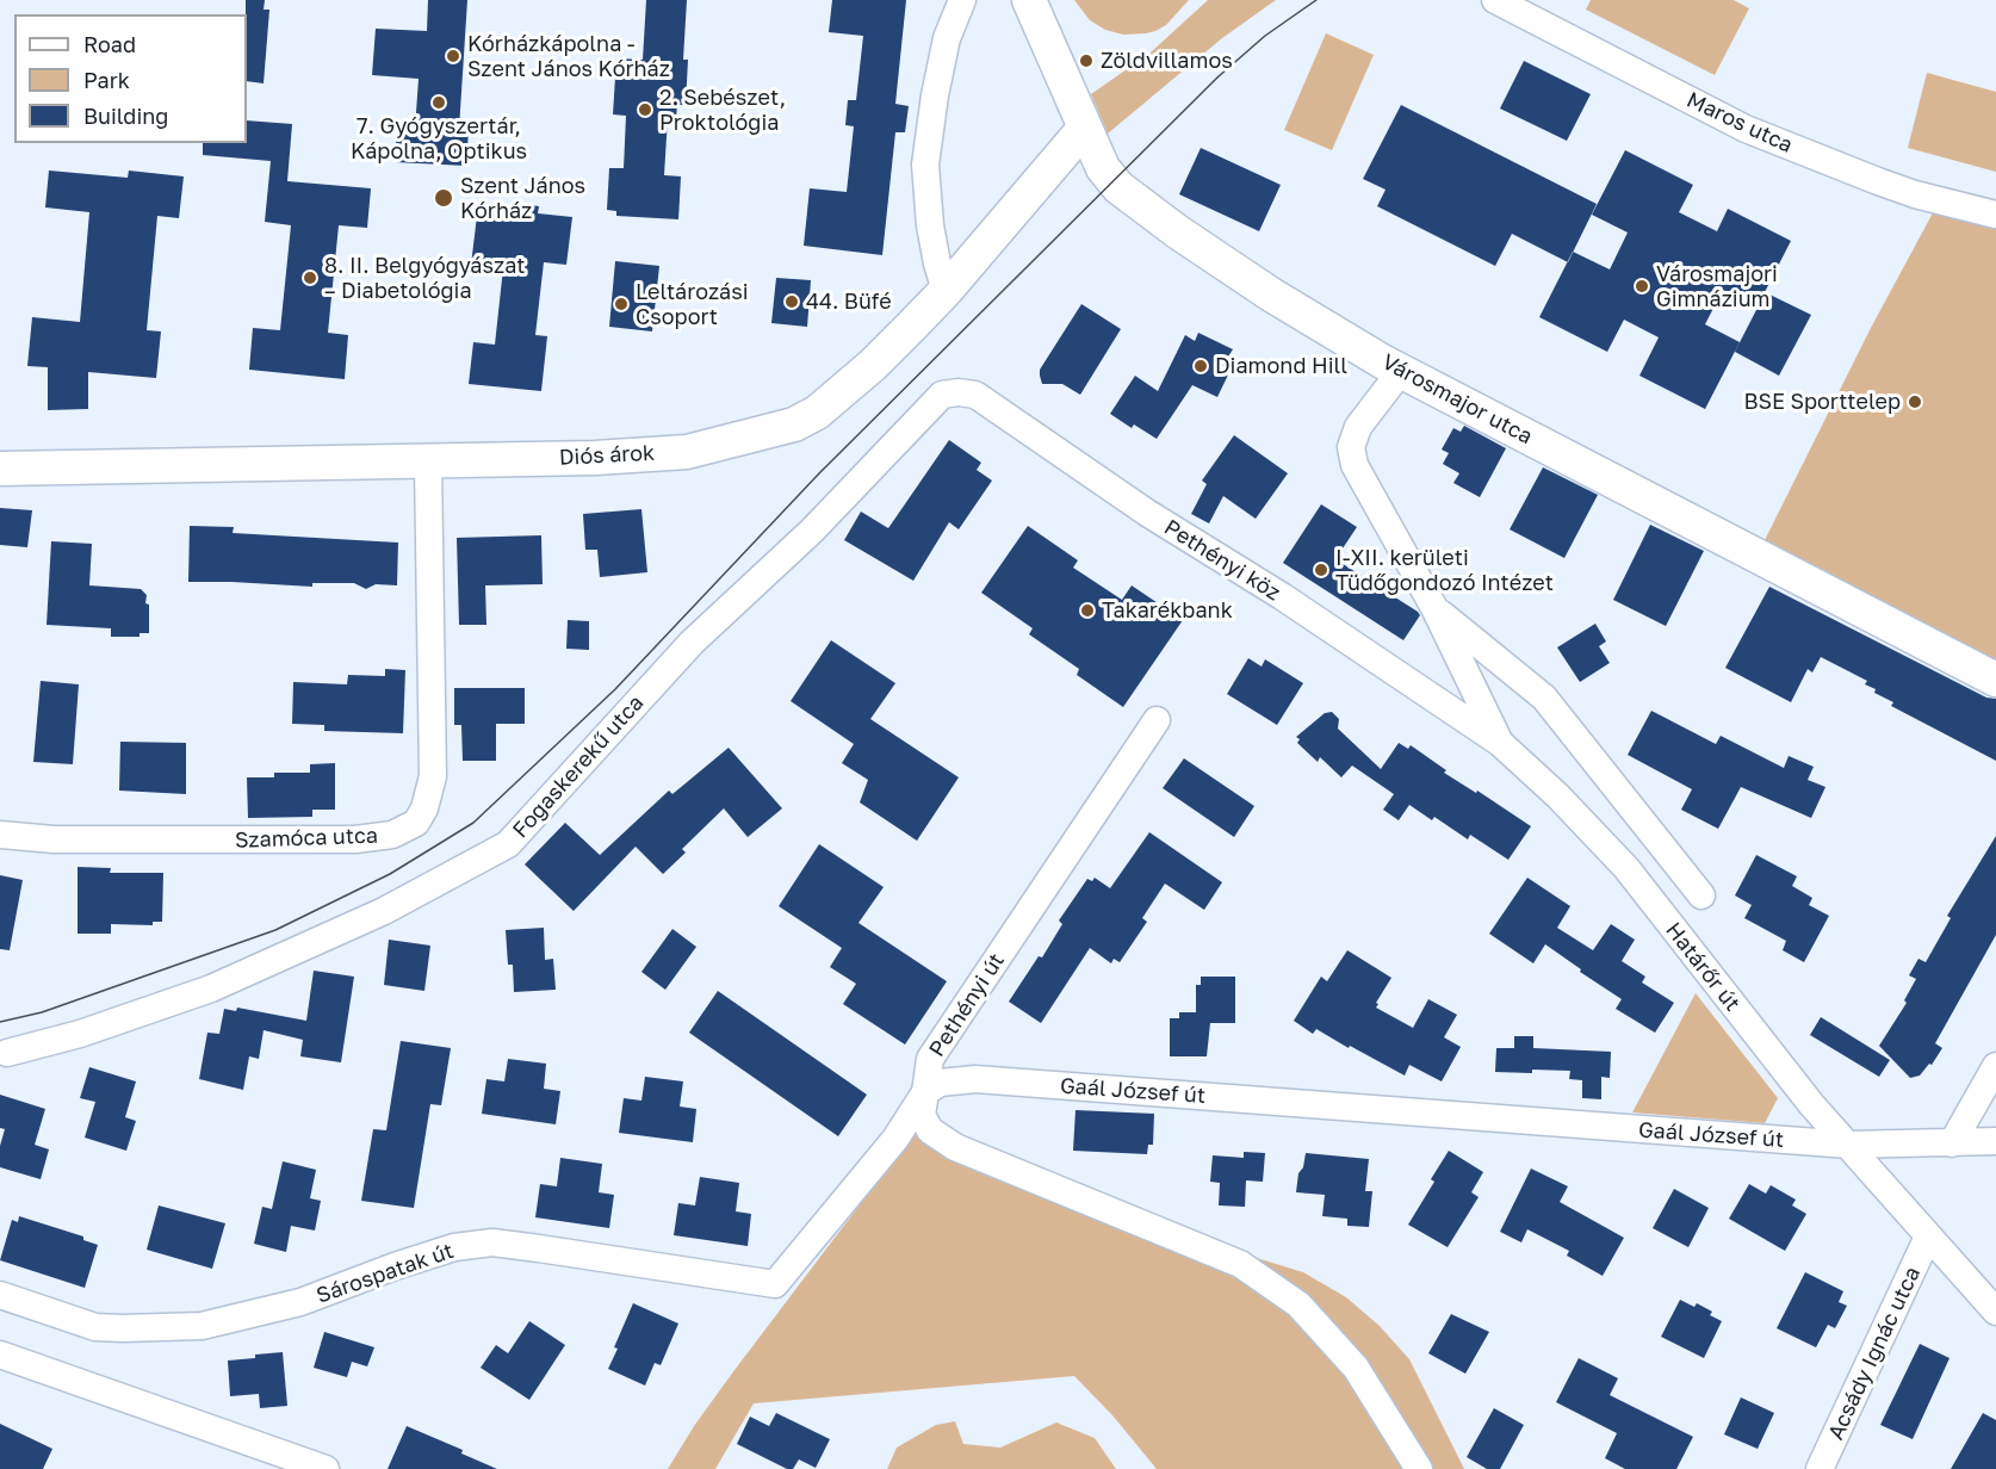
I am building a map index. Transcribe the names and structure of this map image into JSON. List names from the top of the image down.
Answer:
{
  "streets": {
    "street": [
      "Maros utca",
      "Városmajor utca",
      "Diós árok",
      "Pethényi köz",
      "Fogaskerekű utca",
      "Szamóca utca",
      "Határőr út",
      "Pethényi út",
      "Gaál József út",
      "Sárospatak út",
      "Acsády Ignác utca"
    ]
  },
  "crossings": [
    ["Városmajor utca", "Diós árok"],
    ["Városmajor utca", "Határőr út"],
    ["Diós árok", "Szamóca utca"],
    ["Pethényi köz", "Fogaskerekű utca"],
    ["Pethényi köz", "Határőr út"],
    ["Határőr út", "Gaál József út"],
    ["Határőr út", "Acsády Ignác utca"],
    ["Pethényi út", "Gaál József út"],
    ["Pethényi út", "Sárospatak út"]
  ],
  "places": [
    "Kórházkápolna - Szent János Kórház",
    "Zöldvillamos",
    "7. Gyógyszertár, Kápolna, Optikus",
    "2. Sebészet, Proktológia",
    "Szent János Kórház",
    "8. II. Belgyógyászat – Diabetológia",
    "Városmajori Gimnázium",
    "44. Büfé",
    "Leltározási Csoport",
    "Diamond Hill",
    "BSE Sporttelep",
    "I-XII. kerületi Tüdőgondozó Intézet",
    "Takarékbank"
  ],
  "legend": ["Road", "Park", "Building"]
}
